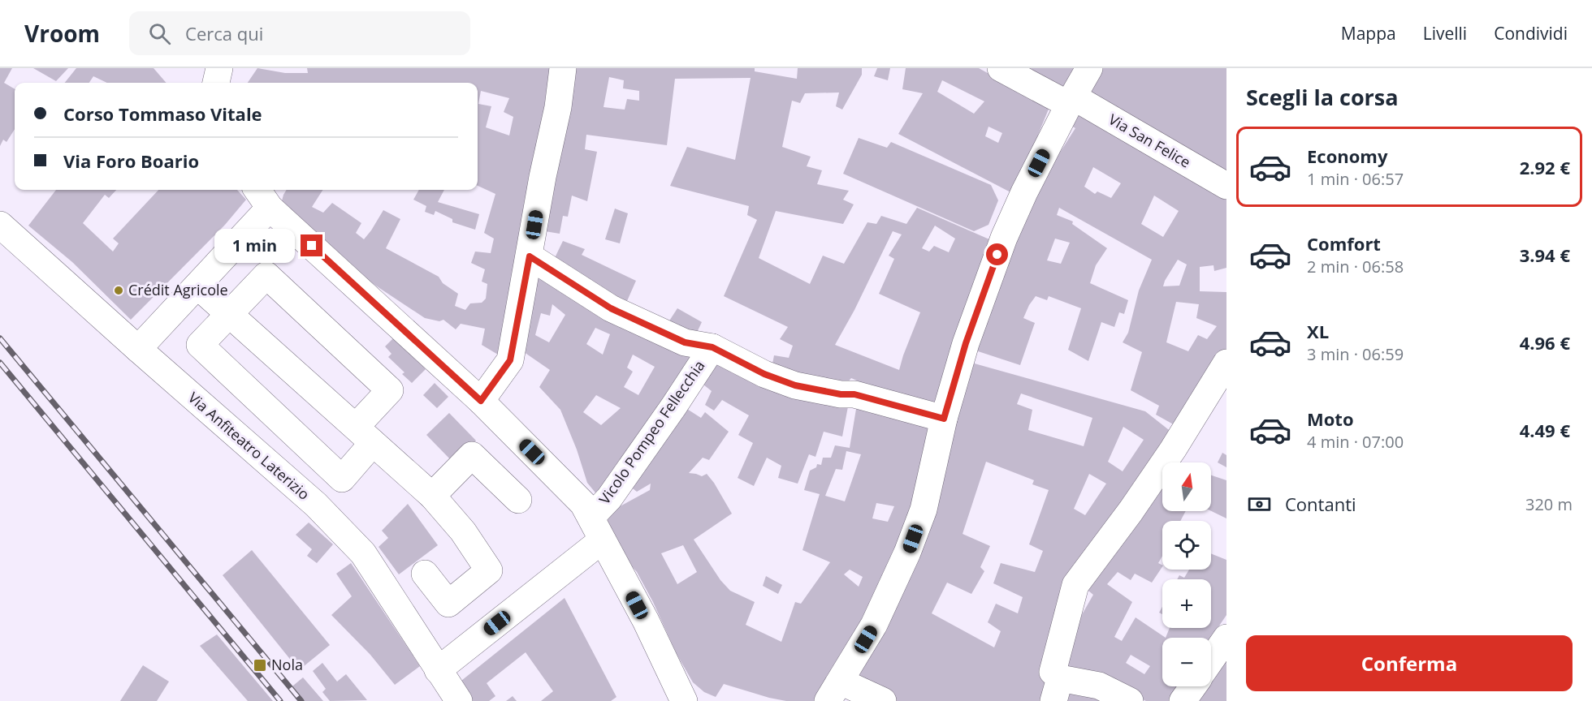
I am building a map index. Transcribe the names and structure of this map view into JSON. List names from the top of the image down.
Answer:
{
  "streets": {
    "street": ["Via San Felice", "Vicolo Pompeo Fellecchia", "Via Anfiteatro Laterizio"]
  },
  "crossings": [
    ["Vicolo Pompeo Fellecchia", "Via Anfiteatro Laterizio"]
  ],
  "places": {
    "other": ["Crédit Agricole"],
    "transit": ["Nola"]
  },
  "north": "top",
  "page": {
    "header": "Vroom",
    "search": "Cerca qui",
    "nav": ["Mappa", "Livelli", "Condividi"],
    "heading": "Scegli la corsa",
    "banner": ["Corso Tommaso Vitale", "Via Foro Boario"],
    "list": [
      {
        "name": "Economy",
        "note": "1 min · 06:57",
        "value": "2.92 €"
      },
      {
        "name": "Comfort",
        "note": "2 min · 06:58",
        "value": "3.94 €"
      },
      {
        "name": "XL",
        "note": "3 min · 06:59",
        "value": "4.96 €"
      },
      {
        "name": "Moto",
        "note": "4 min · 07:00",
        "value": "4.49 €"
      }
    ],
    "bubble": "1 min",
    "map_buttons": ["+", "−"],
    "pay": ["Contanti", "320 m"],
    "buttons": "Conferma"
  }
}
